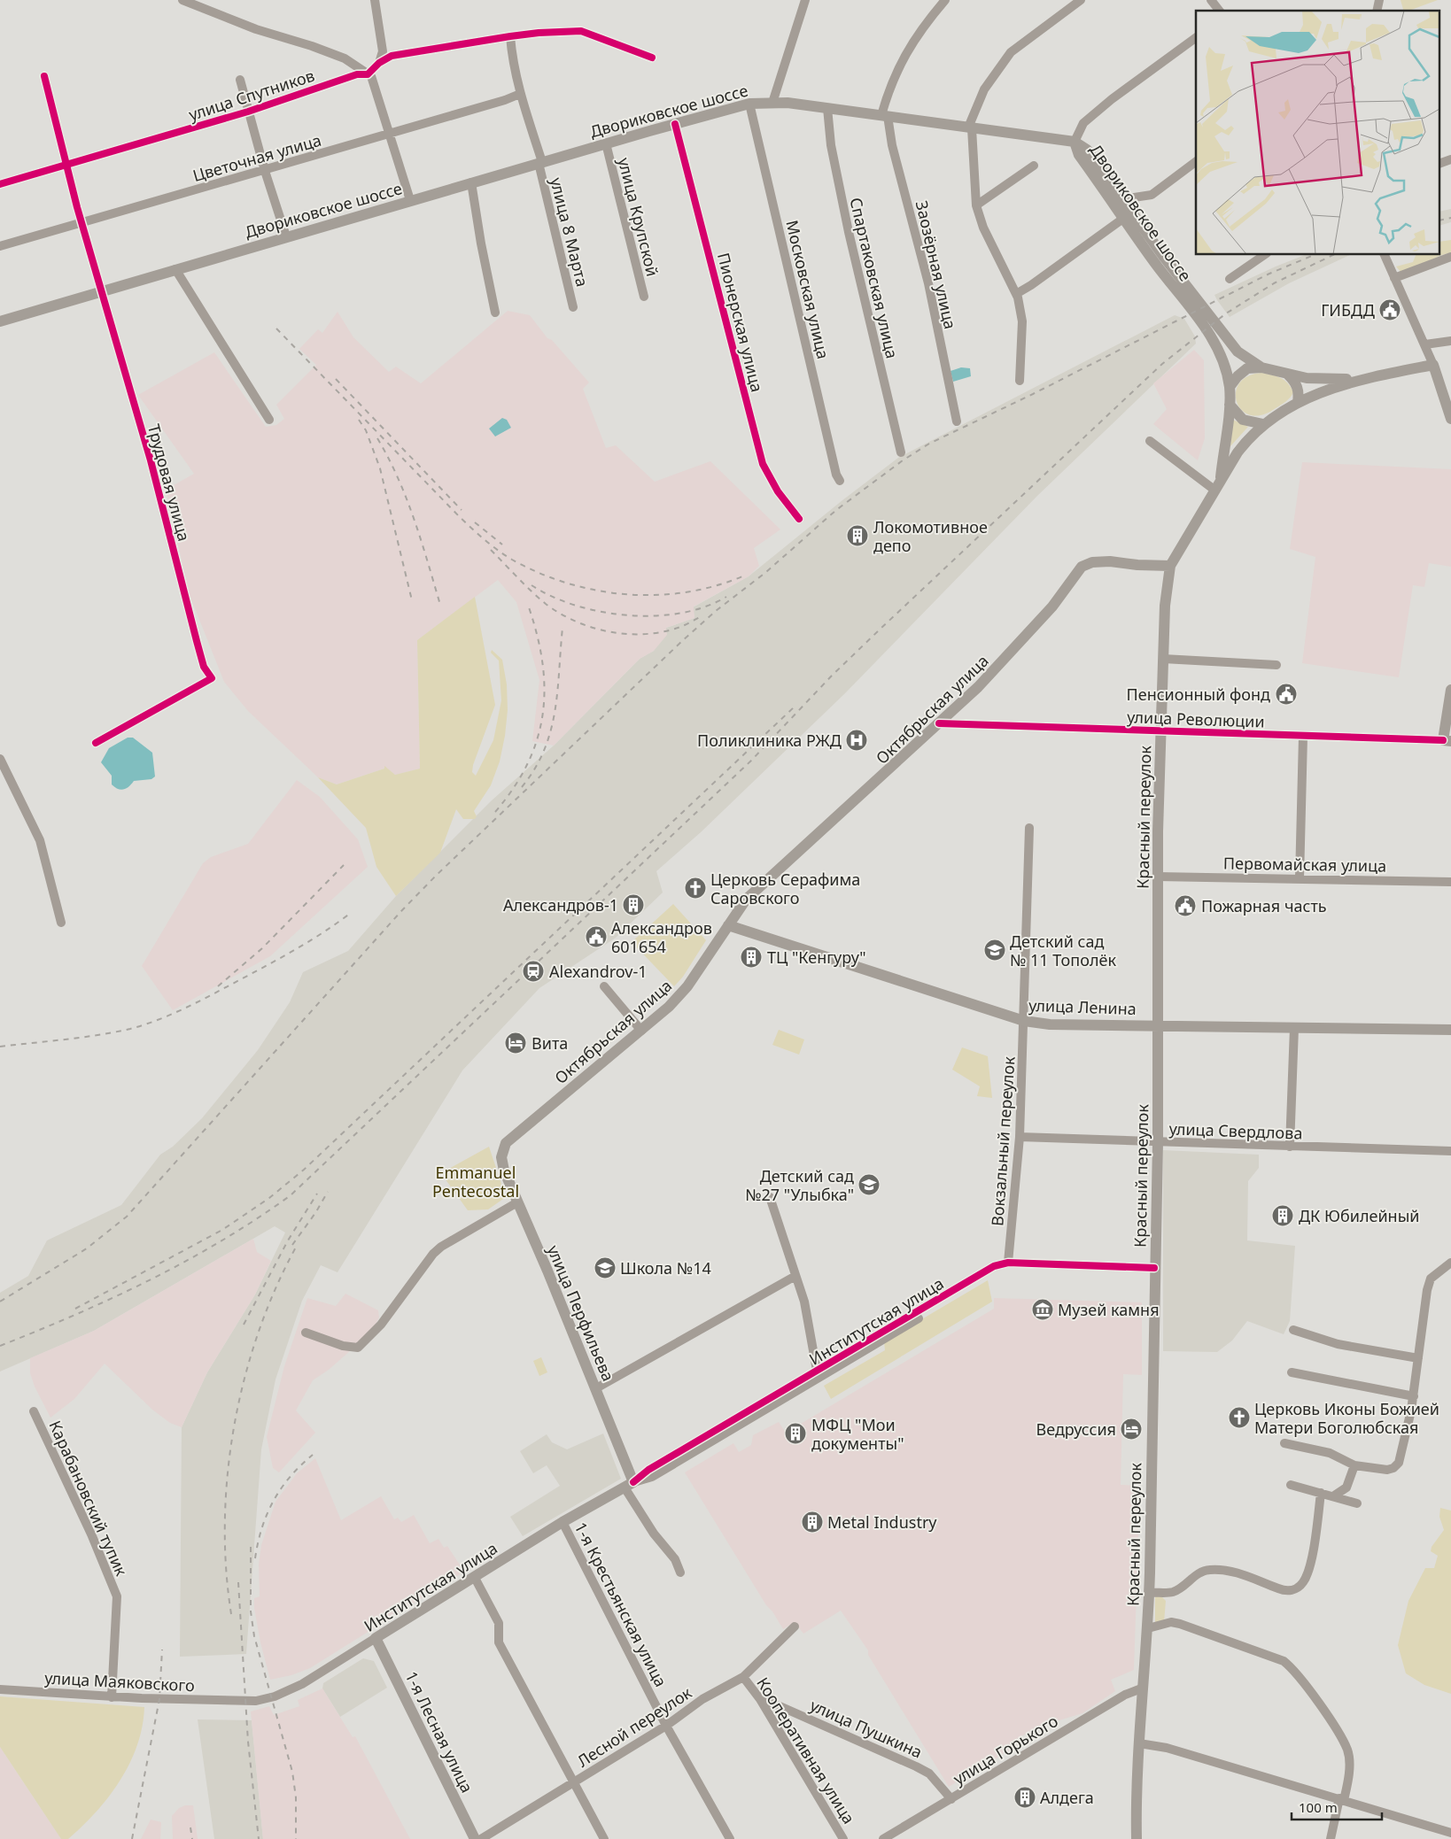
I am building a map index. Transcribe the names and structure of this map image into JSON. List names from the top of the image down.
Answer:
{
  "streets": {
    "main road": [
      "Двориковское шоссе",
      "Октябрьская улица",
      "Красный переулок",
      "улица Ленина",
      "улица Перфильева",
      "Институтская улица",
      "1-я Лесная улица"
    ],
    "street": [
      "улица Спутников",
      "Цветочная улица",
      "улица Крупской",
      "улица 8 Марта",
      "Заозёрная улица",
      "Спартаковская улица",
      "Московская улица",
      "Пионерская улица",
      "Трудовая улица",
      "улица Революции",
      "Первомайская улица",
      "улица Свердлова",
      "Вокзальный переулок",
      "Карабановский тупик",
      "1-я Крестьянская улица",
      "улица Маяковского",
      "Лесной переулок",
      "улица Пушкина",
      "улица Горького",
      "Кооперативная улица"
    ]
  },
  "crossings": [
    ["улица Спутников", "Трудовая улица"],
    ["Двориковское шоссе", "улица Крупской"],
    ["Двориковское шоссе", "улица 8 Марта"],
    ["Двориковское шоссе", "Заозёрная улица"],
    ["Двориковское шоссе", "Спартаковская улица"],
    ["Двориковское шоссе", "Московская улица"],
    ["Двориковское шоссе", "Пионерская улица"],
    ["Двориковское шоссе", "Трудовая улица"],
    ["Цветочная улица", "улица 8 Марта"],
    ["Цветочная улица", "Трудовая улица"],
    ["Октябрьская улица", "улица Революции"],
    ["Октябрьская улица", "Красный переулок"],
    ["Октябрьская улица", "улица Ленина"],
    ["Октябрьская улица", "улица Перфильева"],
    ["улица Революции", "Красный переулок"],
    ["Красный переулок", "Первомайская улица"],
    ["Красный переулок", "улица Ленина"],
    ["Красный переулок", "улица Свердлова"],
    ["Красный переулок", "Институтская улица"],
    ["Красный переулок", "улица Горького"],
    ["улица Ленина", "Вокзальный переулок"],
    ["улица Свердлова", "Вокзальный переулок"],
    ["Вокзальный переулок", "Институтская улица"],
    ["улица Перфильева", "Институтская улица"],
    ["Институтская улица", "1-я Крестьянская улица"],
    ["Институтская улица", "улица Маяковского"],
    ["Институтская улица", "1-я Лесная улица"],
    ["Карабановский тупик", "улица Маяковского"],
    ["1-я Крестьянская улица", "Лесной переулок"],
    ["Лесной переулок", "Кооперативная улица"],
    ["улица Пушкина", "улица Горького"],
    ["улица Пушкина", "Кооперативная улица"]
  ],
  "parks": ["Emmanuel Pentecostal"],
  "places": {
    "public building": [
      "ГИБДД",
      "Пенсионный фонд",
      "Пожарная часть",
      "Александров 601654"
    ],
    "building": [
      "Локомотивное депо",
      "Александров-1",
      "ТЦ \"Кенгуру\"",
      "ДК Юбилейный",
      "МФЦ \"Мои документы\"",
      "Metal Industry",
      "Алдега"
    ],
    "hospital": ["Поликлиника РЖД"],
    "church": ["Церковь Серафима Саровского", "Церковь Иконы Божией Матери Боголюбская"],
    "school or university": ["Детский сад № 11 Тополёк", "Детский сад №27 \"Улыбка\"", "Школа №14"],
    "station": ["Alexandrov-1"],
    "hotel": ["Вита", "Ведруссия"],
    "museum": ["Музей камня"]
  },
  "scale_bar": "100 m"
}
